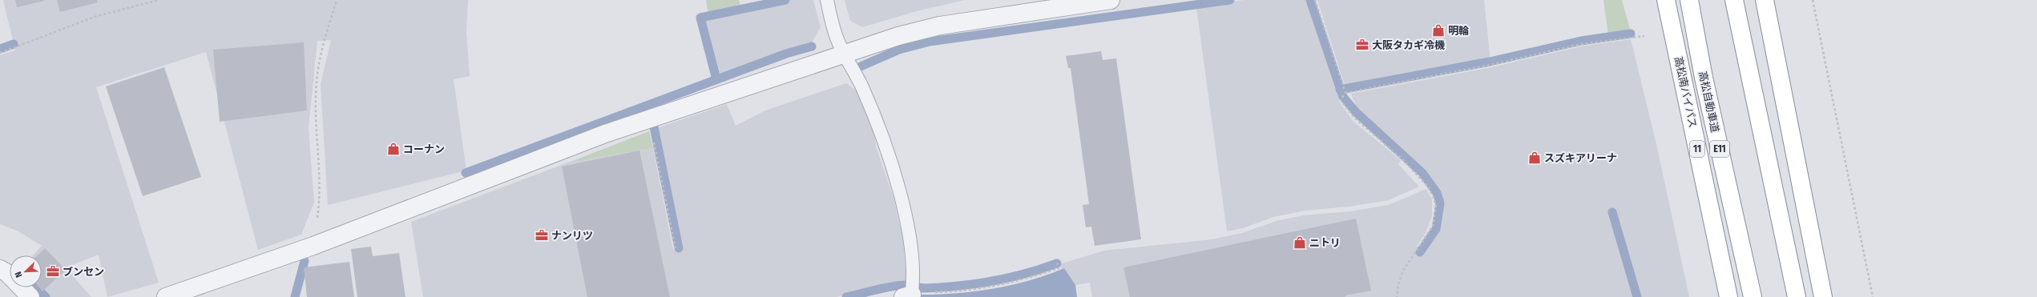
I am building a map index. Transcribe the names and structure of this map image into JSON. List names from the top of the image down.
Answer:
{
  "streets": {
    "highway": [
      "高松南バイパス",
      "高松自動車道",
      "11",
      "E11"
    ]
  },
  "places": {
    "shop": [
      "明輪",
      "コーナン",
      "スズキアリーナ",
      "ニトリ"
    ],
    "office": ["大阪タカギ冷機", "ナンリツ", "ブンセン"]
  },
  "north": "bottom left"
}
